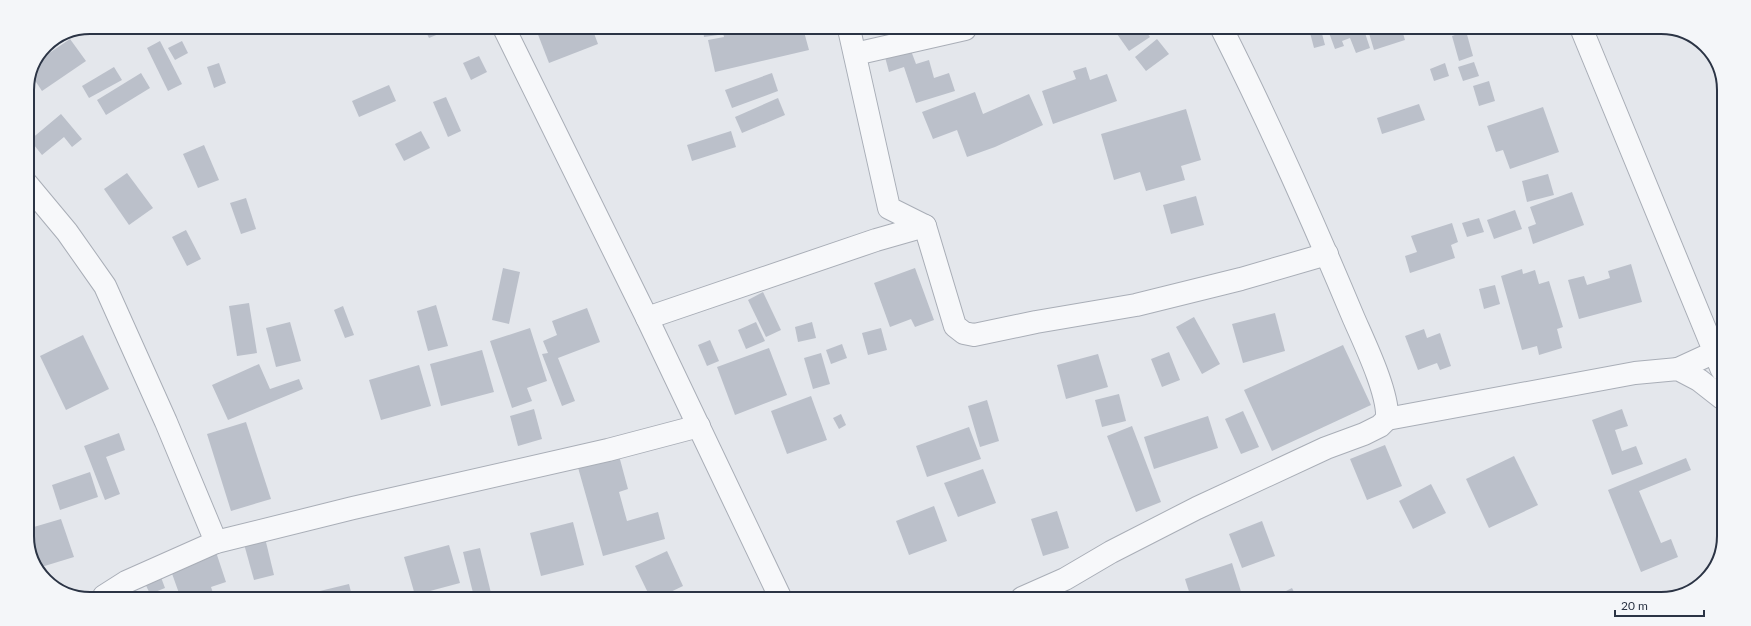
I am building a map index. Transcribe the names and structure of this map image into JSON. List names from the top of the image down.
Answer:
{
  "scale_bar": "20 m"
}
